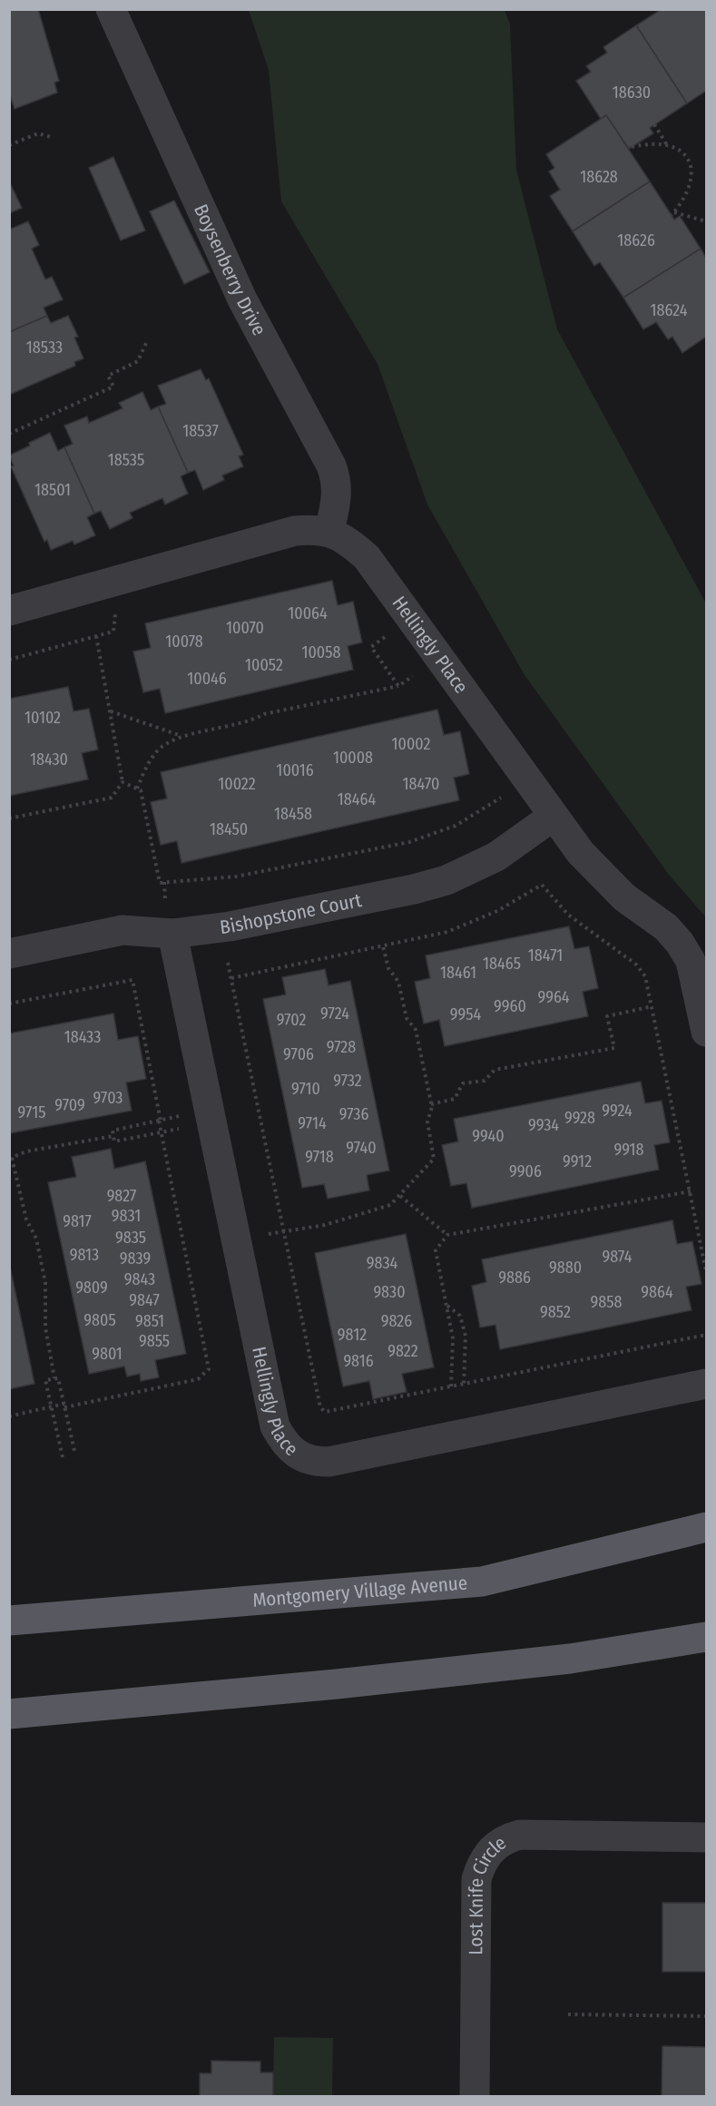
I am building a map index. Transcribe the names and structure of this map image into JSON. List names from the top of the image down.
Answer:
{
  "streets": {
    "main road": ["Montgomery Village Avenue"],
    "street": [
      "Boysenberry Drive",
      "Hellingly Place",
      "Bishopstone Court",
      "Lost Knife Circle"
    ]
  },
  "crossings": [
    ["Boysenberry Drive", "Hellingly Place"],
    ["Hellingly Place", "Bishopstone Court"]
  ],
  "house_numbers": [
    "18630",
    "18628",
    "18626",
    "18624",
    "18533",
    "18537",
    "18535",
    "18501",
    "10064",
    "10070",
    "10078",
    "10058",
    "10052",
    "10046",
    "10102",
    "10002",
    "10008",
    "18430",
    "10016",
    "10022",
    "18470",
    "18464",
    "18458",
    "18450",
    "18471",
    "18465",
    "18461",
    "9964",
    "9960",
    "9724",
    "9954",
    "9702",
    "18433",
    "9728",
    "9706",
    "9732",
    "9710",
    "9703",
    "9709",
    "9924",
    "9715",
    "9736",
    "9928",
    "9714",
    "9934",
    "9940",
    "9740",
    "9918",
    "9718",
    "9912",
    "9906",
    "9827",
    "9831",
    "9817",
    "9835",
    "9813",
    "9874",
    "9839",
    "9834",
    "9880",
    "9886",
    "9843",
    "9809",
    "9830",
    "9864",
    "9847",
    "9858",
    "9852",
    "9805",
    "9851",
    "9826",
    "9812",
    "9855",
    "9822",
    "9801",
    "9816"
  ]
}
